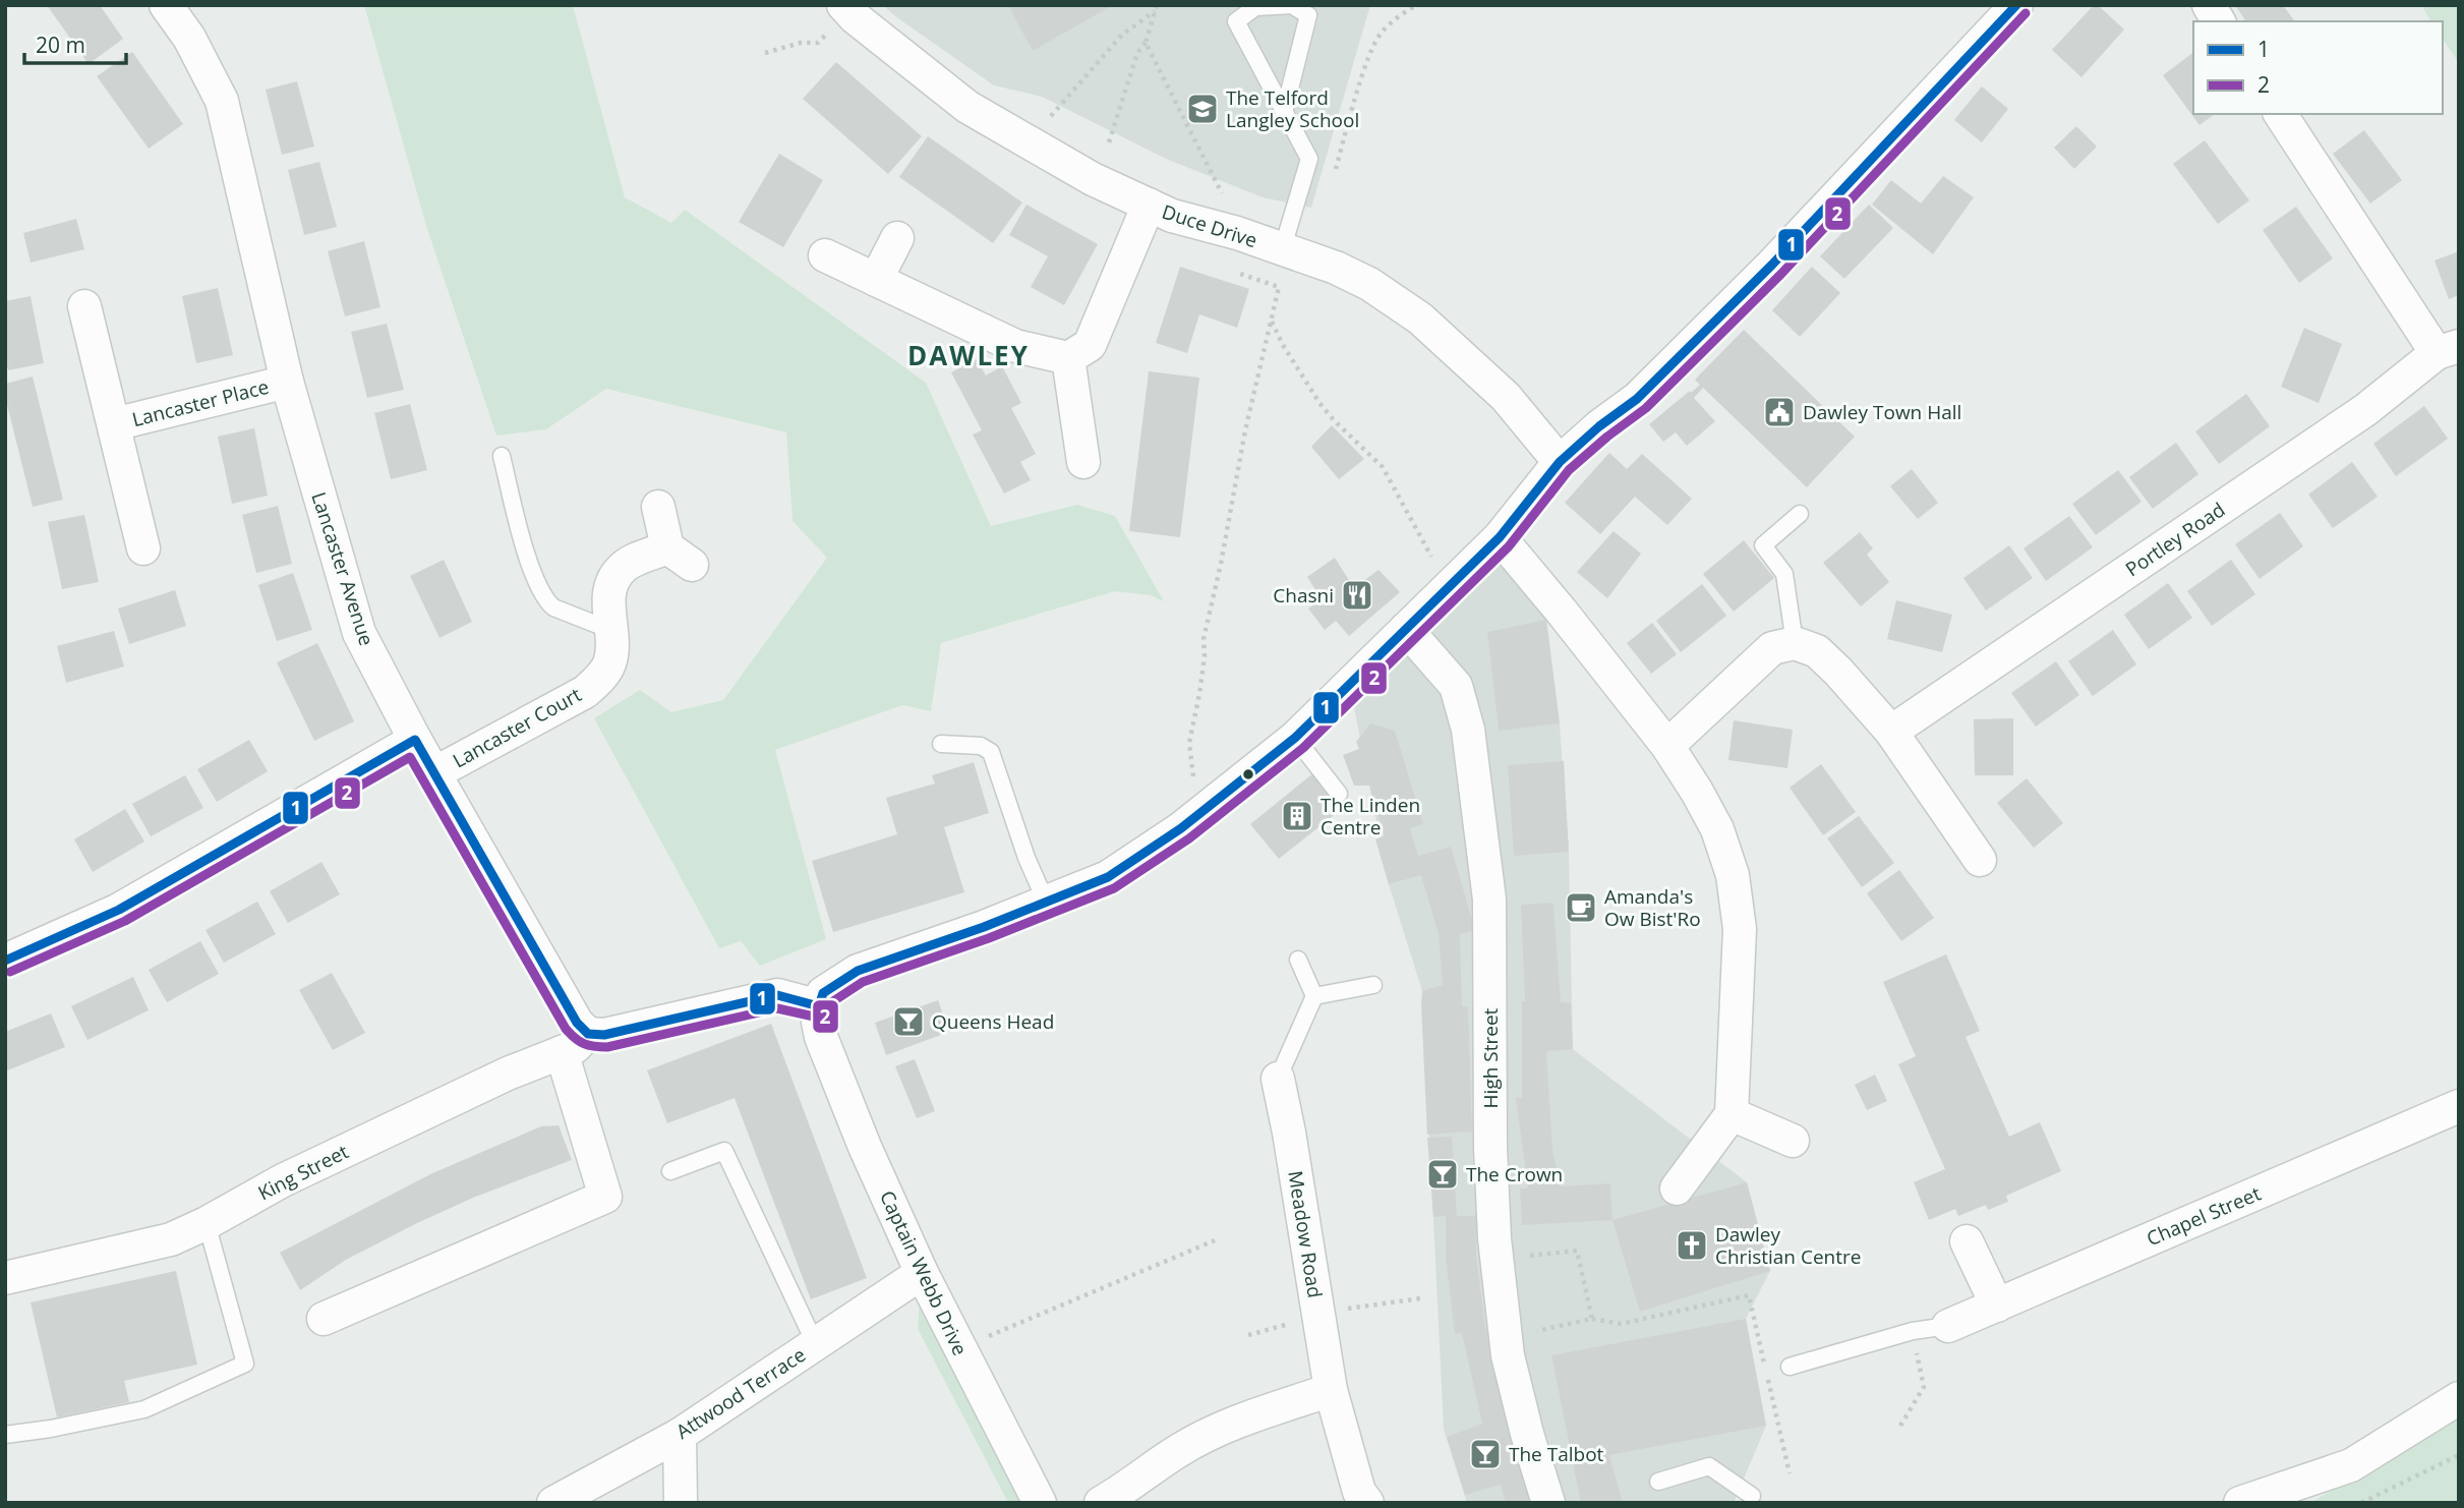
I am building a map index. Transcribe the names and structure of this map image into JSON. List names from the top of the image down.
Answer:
{
  "streets": {
    "street": [
      "Duce Drive",
      "Lancaster Place",
      "Portley Road",
      "Lancaster Avenue",
      "Lancaster Court",
      "High Street",
      "King Street",
      "Chapel Street",
      "Meadow Road",
      "Captain Webb Drive",
      "Attwood Terrace"
    ]
  },
  "crossings": [
    ["Lancaster Place", "Lancaster Avenue"],
    ["Lancaster Avenue", "Lancaster Court"],
    ["Lancaster Avenue", "King Street"],
    ["Captain Webb Drive", "Attwood Terrace"]
  ],
  "districts": ["DAWLEY"],
  "places": {
    "school or university": ["The Telford Langley School"],
    "public building": ["Dawley Town Hall"],
    "restaurant": ["Chasni"],
    "building": ["The Linden Centre"],
    "cafe": ["Amanda's Ow Bist'Ro"],
    "bar": ["Queens Head", "The Crown", "The Talbot"],
    "church": ["Dawley Christian Centre"]
  },
  "lines": ["transit line 1", "transit line 2"],
  "legend": ["1", "2"],
  "scale_bar": "20 m"
}
